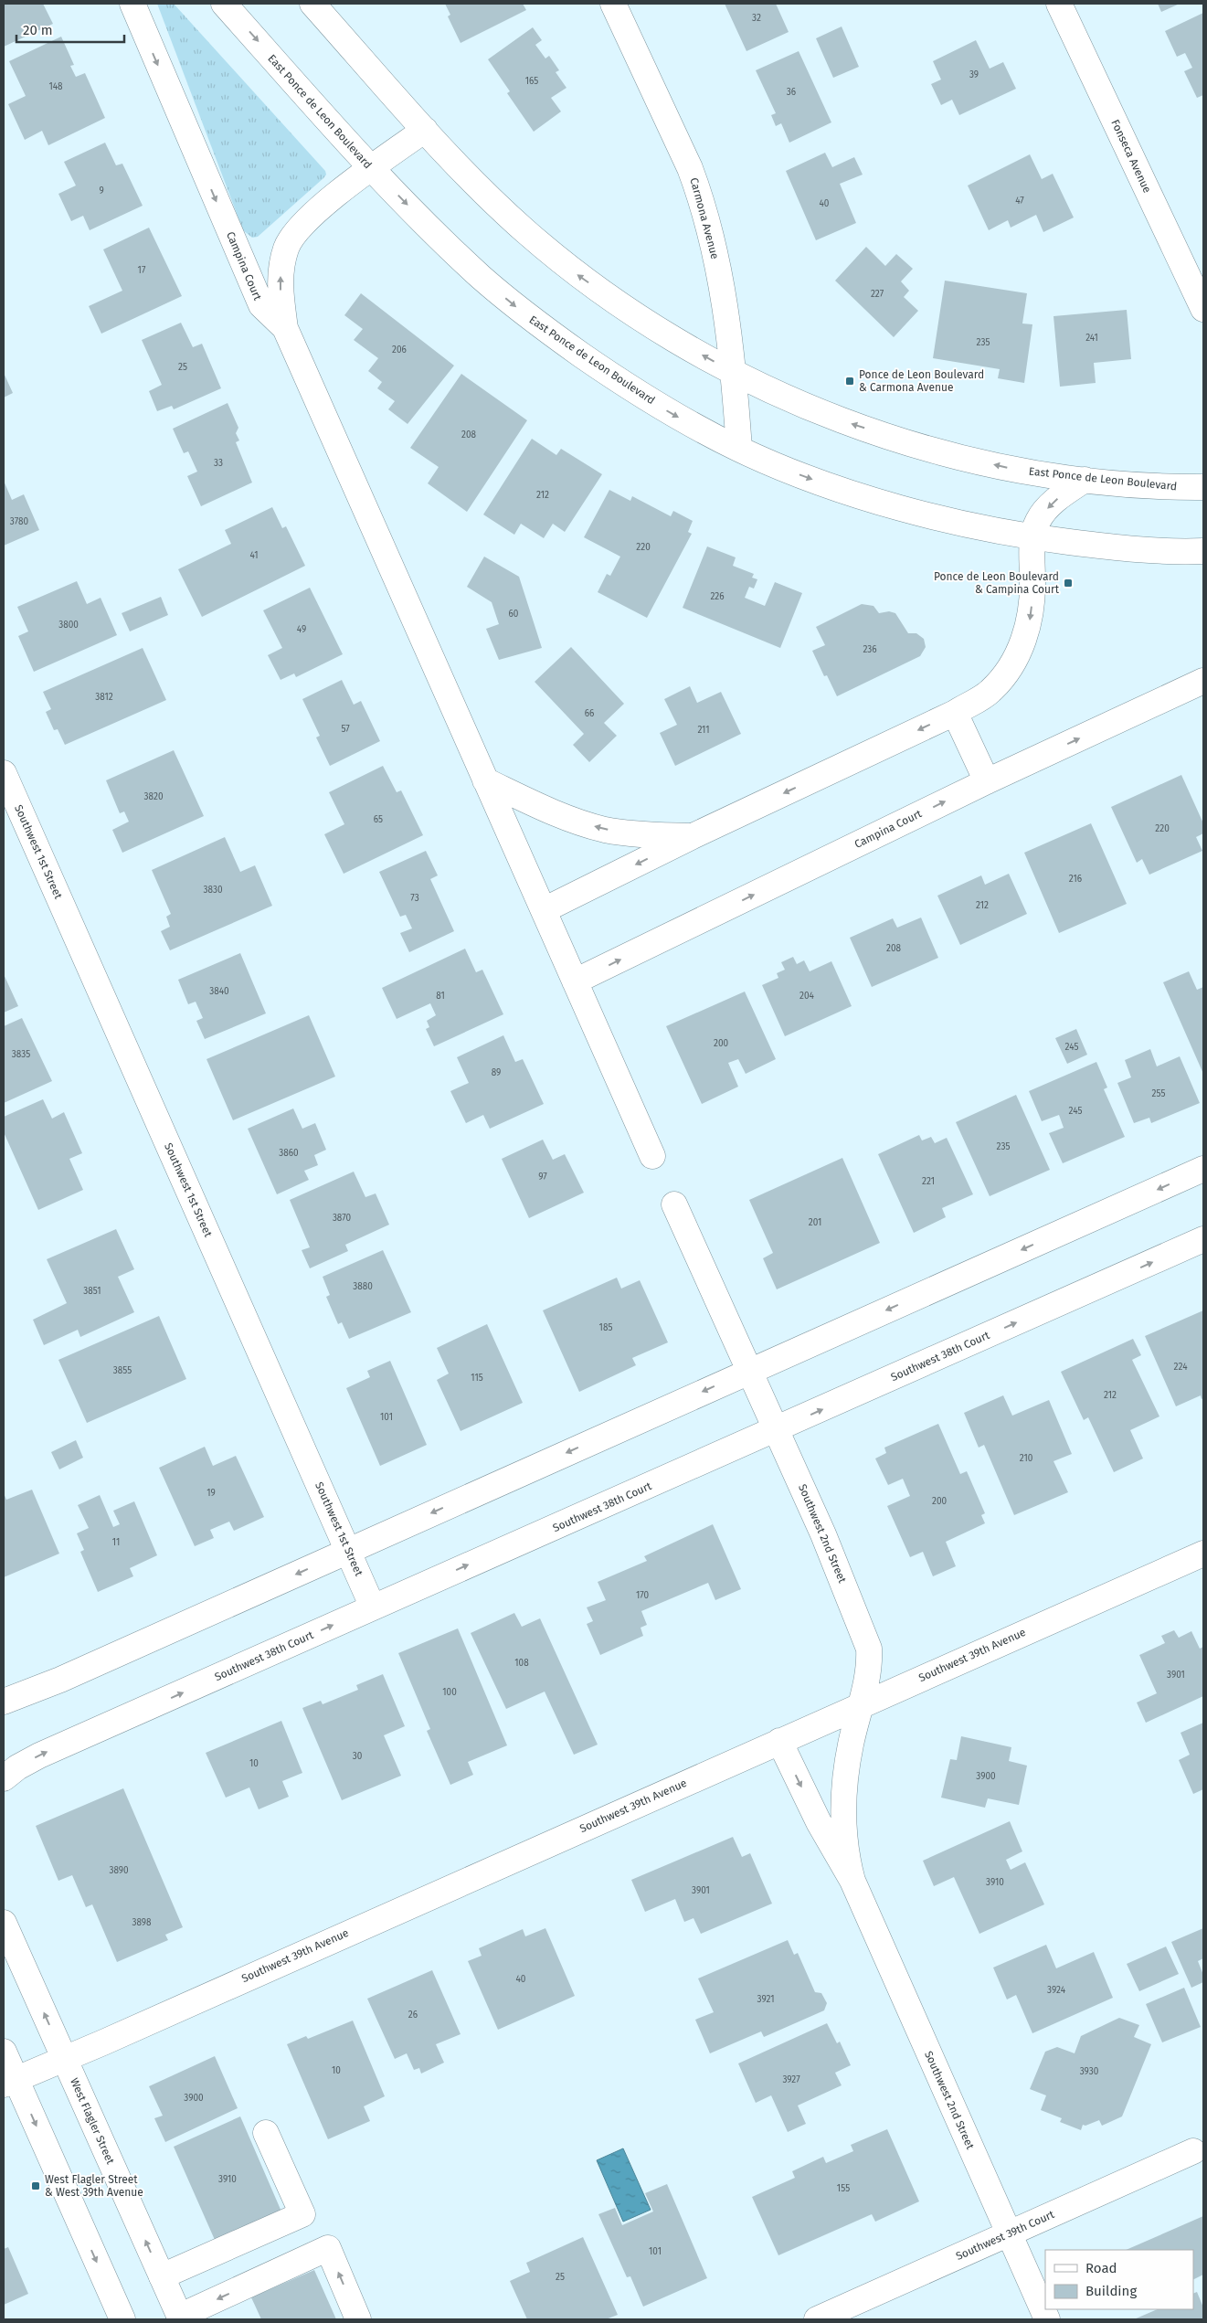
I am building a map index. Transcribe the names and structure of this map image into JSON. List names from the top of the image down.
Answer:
{
  "streets": {
    "street": [
      "East Ponce de Leon Boulevard",
      "Fonseca Avenue",
      "Carmona Avenue",
      "Campina Court",
      "Southwest 1st Street",
      "Southwest 38th Court",
      "Southwest 2nd Street",
      "Southwest 39th Avenue",
      "West Flagler Street",
      "Southwest 39th Court"
    ]
  },
  "crossings": [
    ["East Ponce de Leon Boulevard", "Carmona Avenue"],
    ["East Ponce de Leon Boulevard", "Campina Court"],
    ["Southwest 1st Street", "Southwest 38th Court"],
    ["Southwest 38th Court", "Southwest 2nd Street"],
    ["Southwest 2nd Street", "Southwest 39th Avenue"],
    ["Southwest 2nd Street", "Southwest 39th Court"],
    ["Southwest 39th Avenue", "West Flagler Street"]
  ],
  "places": {
    "transit": ["Ponce de Leon Boulevard & Carmona Avenue", "Ponce de Leon Boulevard & Campina Court", "West Flagler Street & West 39th Avenue"]
  },
  "house_numbers": [
    "32",
    "39",
    "165",
    "148",
    "36",
    "9",
    "47",
    "40",
    "17",
    "227",
    "241",
    "235",
    "206",
    "25",
    "208",
    "33",
    "212",
    "3780",
    "220",
    "41",
    "226",
    "60",
    "3800",
    "49",
    "236",
    "3812",
    "66",
    "57",
    "211",
    "3820",
    "65",
    "220",
    "216",
    "3830",
    "73",
    "212",
    "208",
    "3840",
    "81",
    "204",
    "200",
    "245",
    "3835",
    "89",
    "255",
    "245",
    "235",
    "3860",
    "97",
    "221",
    "3870",
    "201",
    "3880",
    "3851",
    "185",
    "224",
    "3855",
    "115",
    "212",
    "101",
    "210",
    "19",
    "200",
    "11",
    "170",
    "108",
    "3901",
    "100",
    "30",
    "10",
    "3900",
    "3890",
    "3910",
    "3901",
    "3898",
    "40",
    "3924",
    "3921",
    "26",
    "10",
    "3930",
    "3927",
    "3900",
    "3910",
    "155",
    "101",
    "25"
  ],
  "legend": ["Road", "Building"],
  "scale_bar": "20 m"
}
